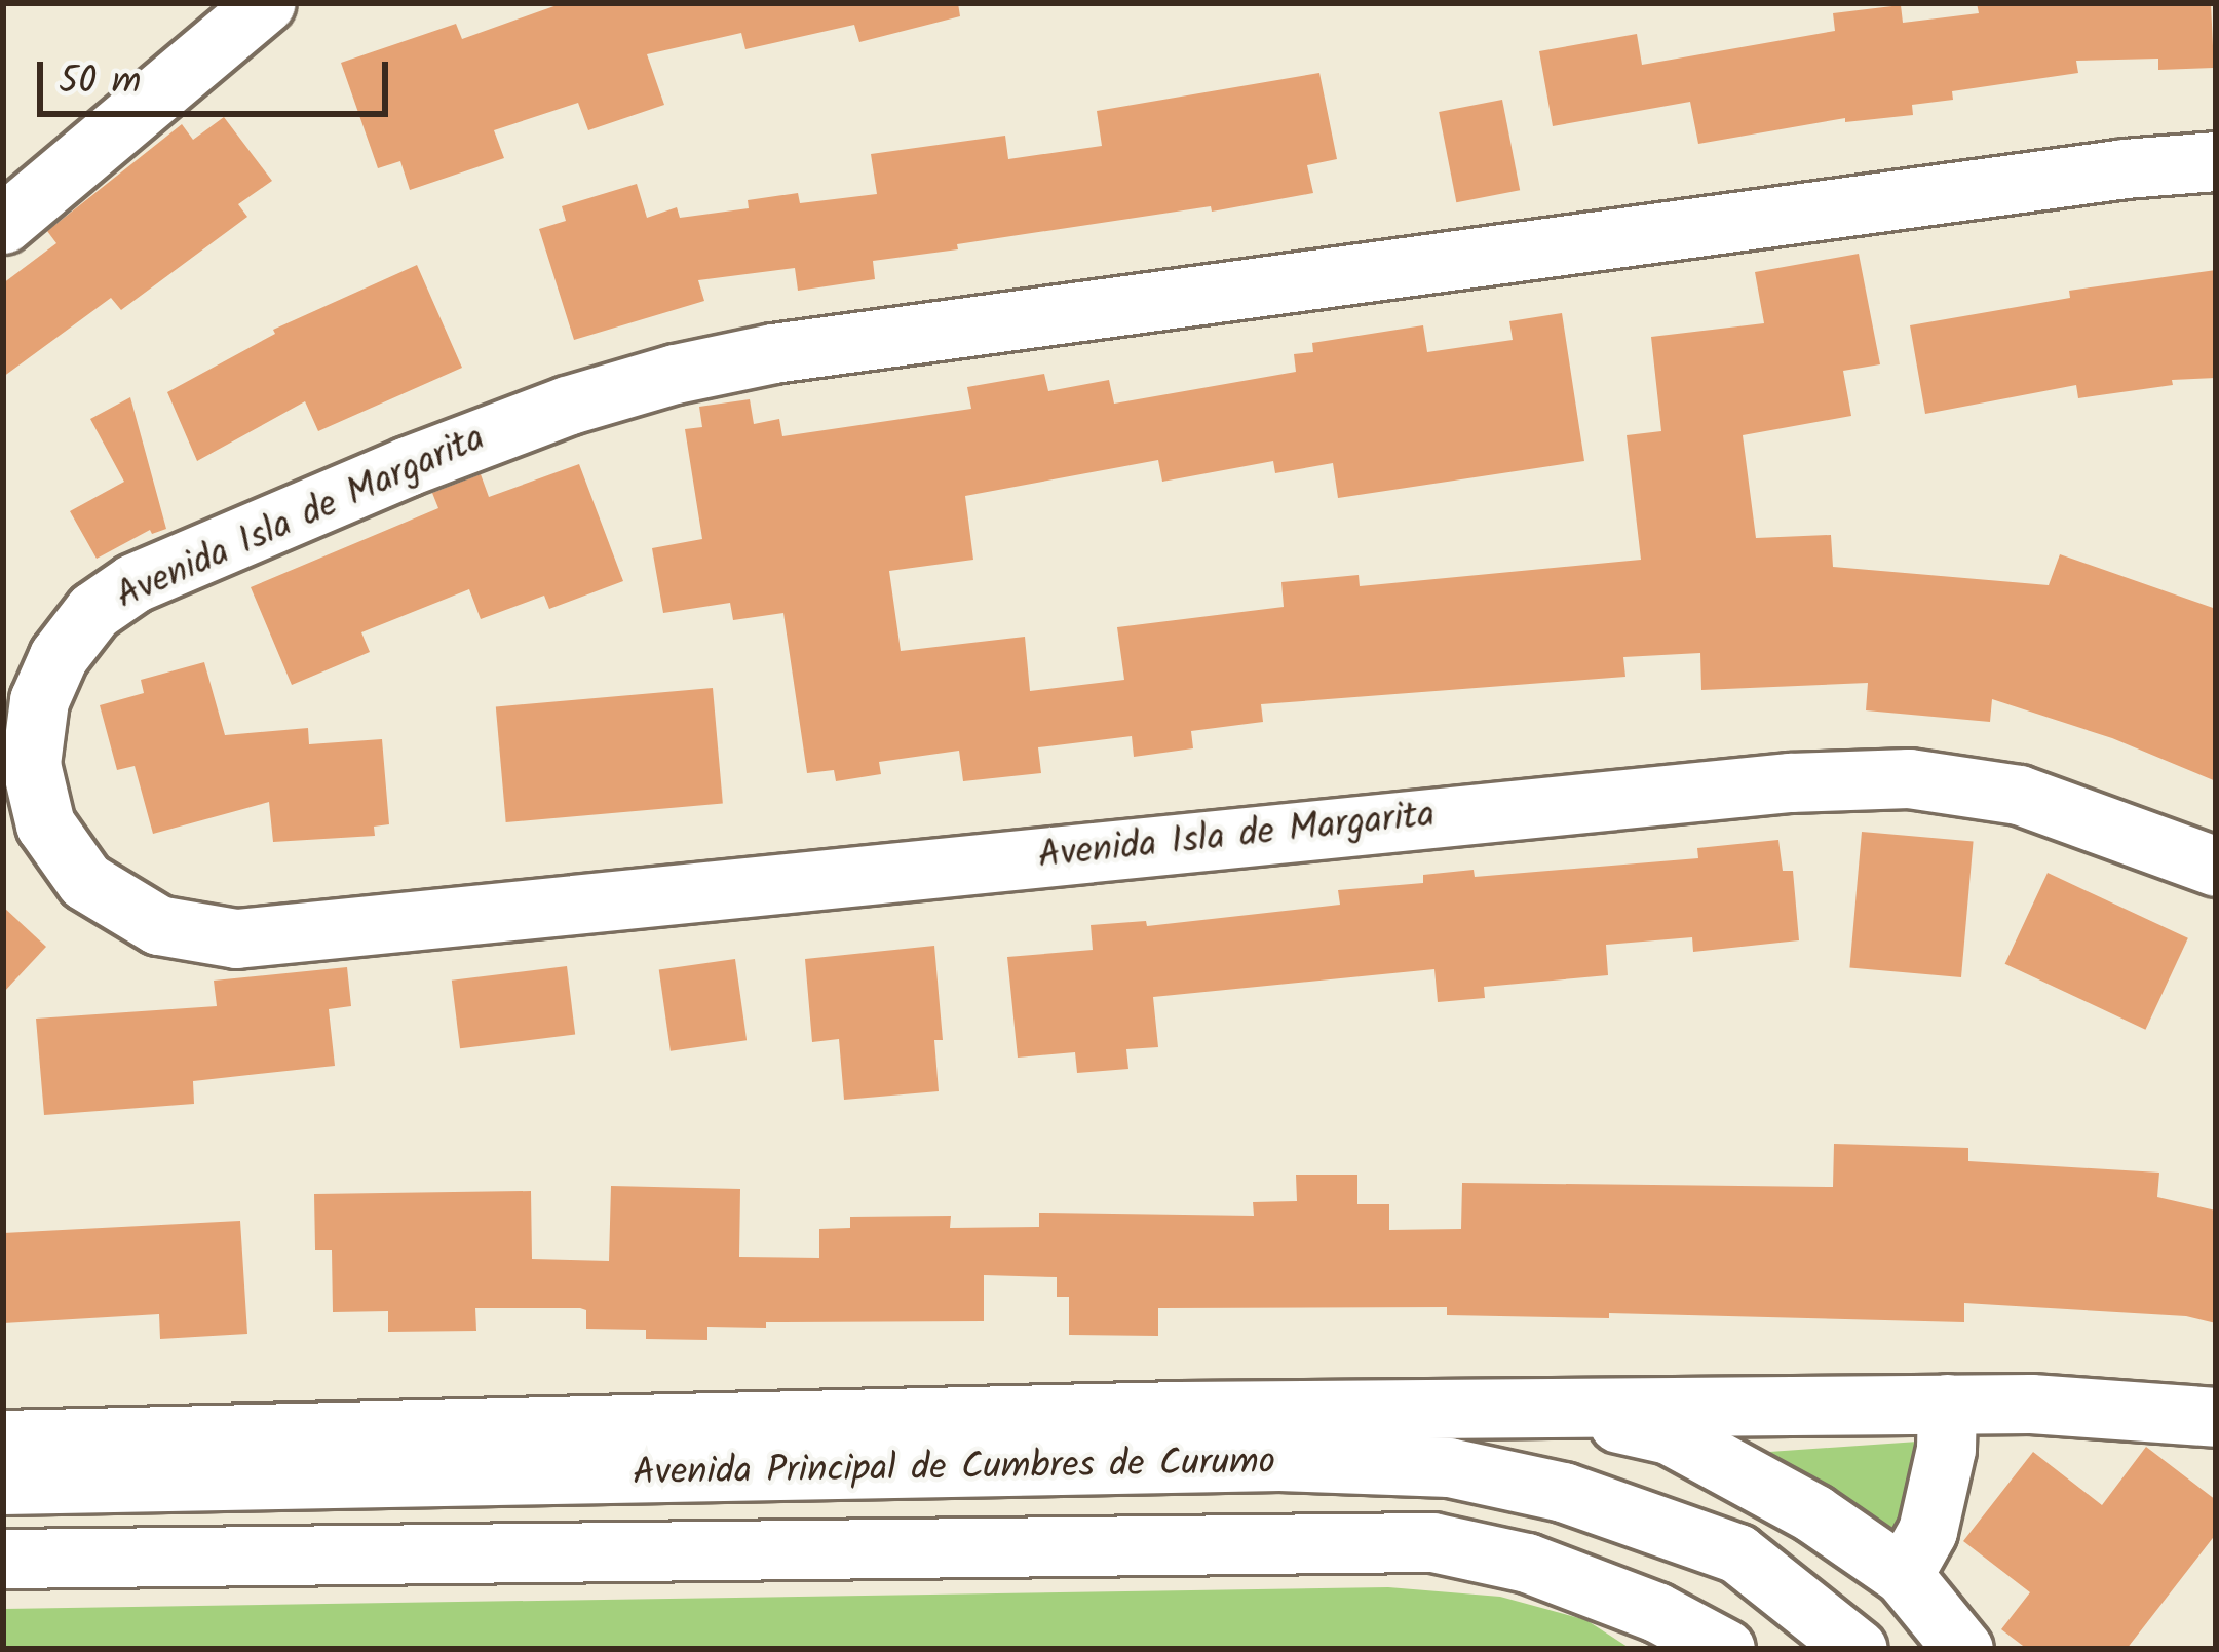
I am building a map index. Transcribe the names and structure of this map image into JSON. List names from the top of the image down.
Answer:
{
  "streets": {
    "street": ["Avenida Isla de Margarita", "Avenida Principal de Cumbres de Curumo"]
  },
  "scale_bar": "50 m"
}
